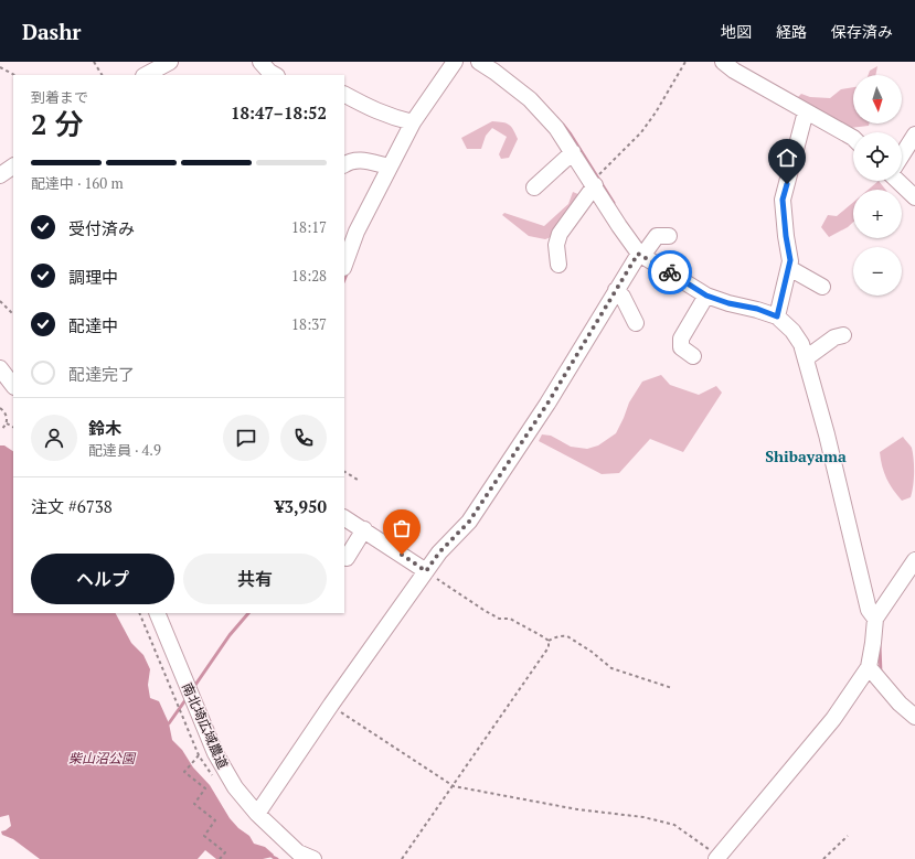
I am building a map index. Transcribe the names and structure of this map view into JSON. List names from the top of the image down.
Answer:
{
  "streets": {
    "street": ["南北埼広域農道"]
  },
  "districts": ["Shibayama"],
  "parks": ["柴山沼公園"],
  "north": "bottom",
  "page": {
    "header": "Dashr",
    "nav": ["地図", "経路", "保存済み"],
    "map_buttons": ["+", "−"],
    "heading": ["2 分", "到着まで", "18:47–18:52"],
    "panel": [
      "鈴木",
      "配達員 · 4.9",
      "注文 #6738",
      "¥3,950"
    ],
    "bar": "配達中 · 160 m",
    "list": [
      ["受付済み", "18:17"],
      ["調理中", "18:28"],
      ["配達中", "18:37"],
      "配達完了"
    ],
    "buttons": ["ヘルプ", "共有"]
  }
}
